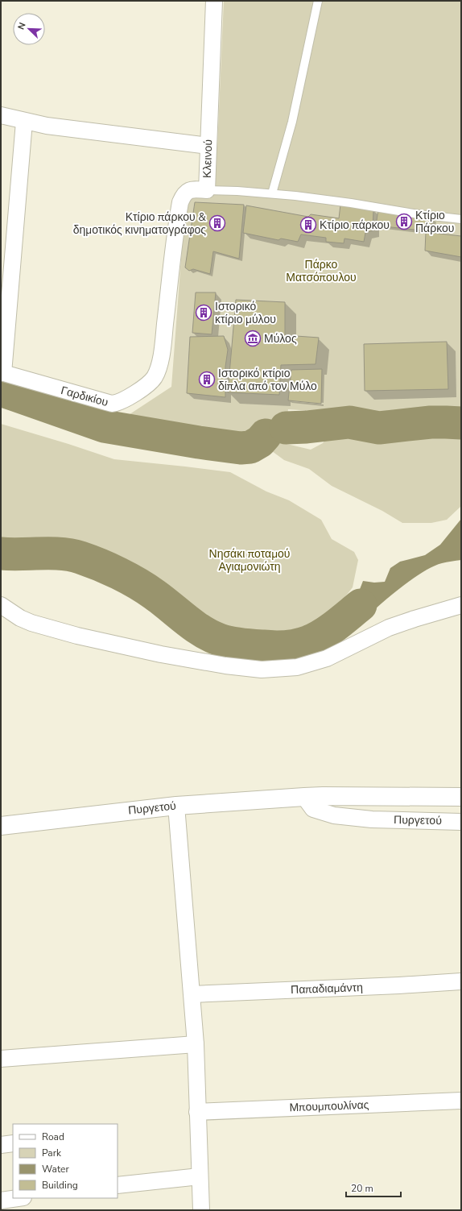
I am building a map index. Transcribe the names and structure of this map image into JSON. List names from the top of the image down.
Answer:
{
  "streets": {
    "street": [
      "Κλεινού",
      "Γαρδικίου",
      "Πυργετού",
      "Παπαδιαμάντη",
      "Μπουμπουλίνας"
    ]
  },
  "crossings": [
    ["Κλεινού", "Γαρδικίου"]
  ],
  "parks": ["Πάρκο Ματσόπουλου", "Νησάκι ποταμού Αγιαμονιώτη"],
  "places": {
    "building": [
      "Κτίριο Πάρκου",
      "Κτίριο πάρκου & δημοτικός κινηματογράφος",
      "Κτίριο πάρκου",
      "Ιστορικό κτίριο μύλου",
      "Ιστορικό κτίριο δίπλα από τον Μύλο"
    ],
    "museum": ["Μύλος"]
  },
  "legend": [
    "Road",
    "Park",
    "Water",
    "Building"
  ],
  "scale_bar": "20 m",
  "north": "top left"
}
